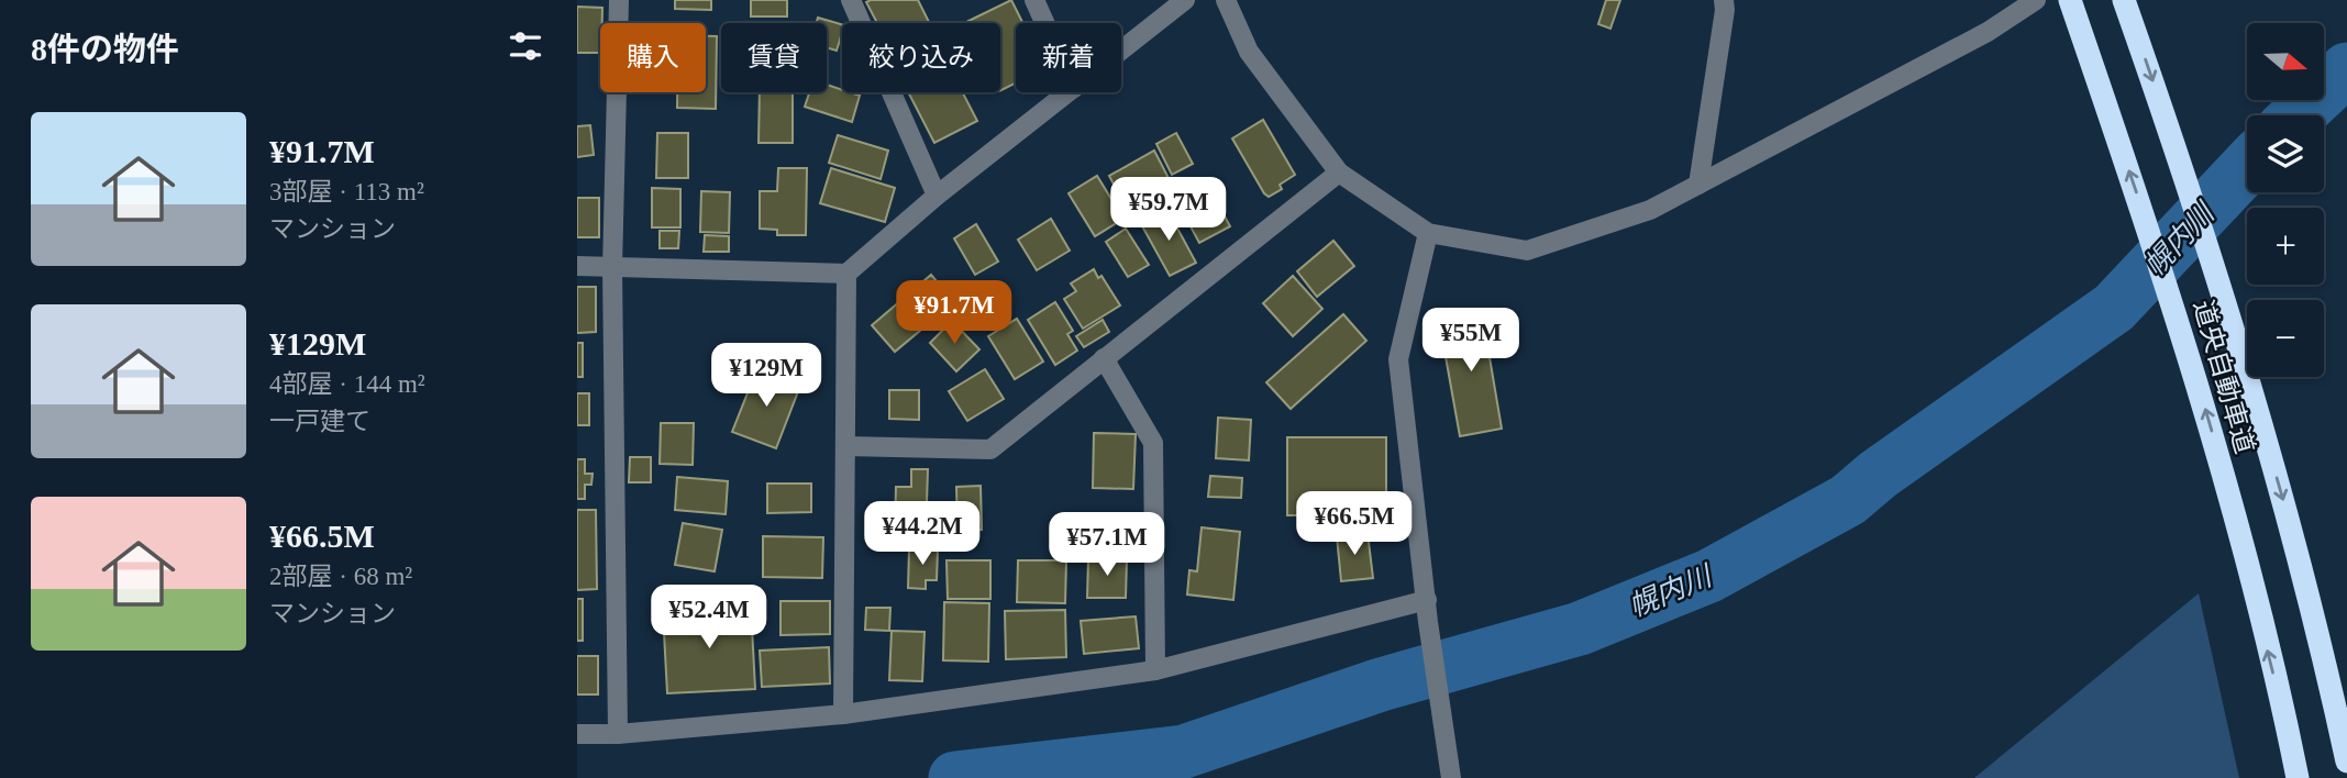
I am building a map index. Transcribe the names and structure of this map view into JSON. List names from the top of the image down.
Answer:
{
  "streets": {
    "highway": ["道央自動車道"]
  },
  "water": ["幌内川"],
  "north": "right",
  "page": {
    "heading": "8件の物件",
    "map_buttons": ["+", "−"],
    "chip": [
      "購入",
      "賃貸",
      "絞り込み",
      "新着"
    ],
    "list": [
      {
        "name": "¥91.7M",
        "note": "3部屋 · 113 m² · マンション"
      },
      {
        "name": "¥129M",
        "note": "4部屋 · 144 m² · 一戸建て"
      },
      {
        "name": "¥66.5M",
        "note": "2部屋 · 68 m² · マンション"
      }
    ],
    "price": [
      "¥59.7M",
      "¥91.7M",
      "¥55M",
      "¥129M",
      "¥66.5M",
      "¥44.2M",
      "¥57.1M",
      "¥52.4M"
    ]
  }
}
